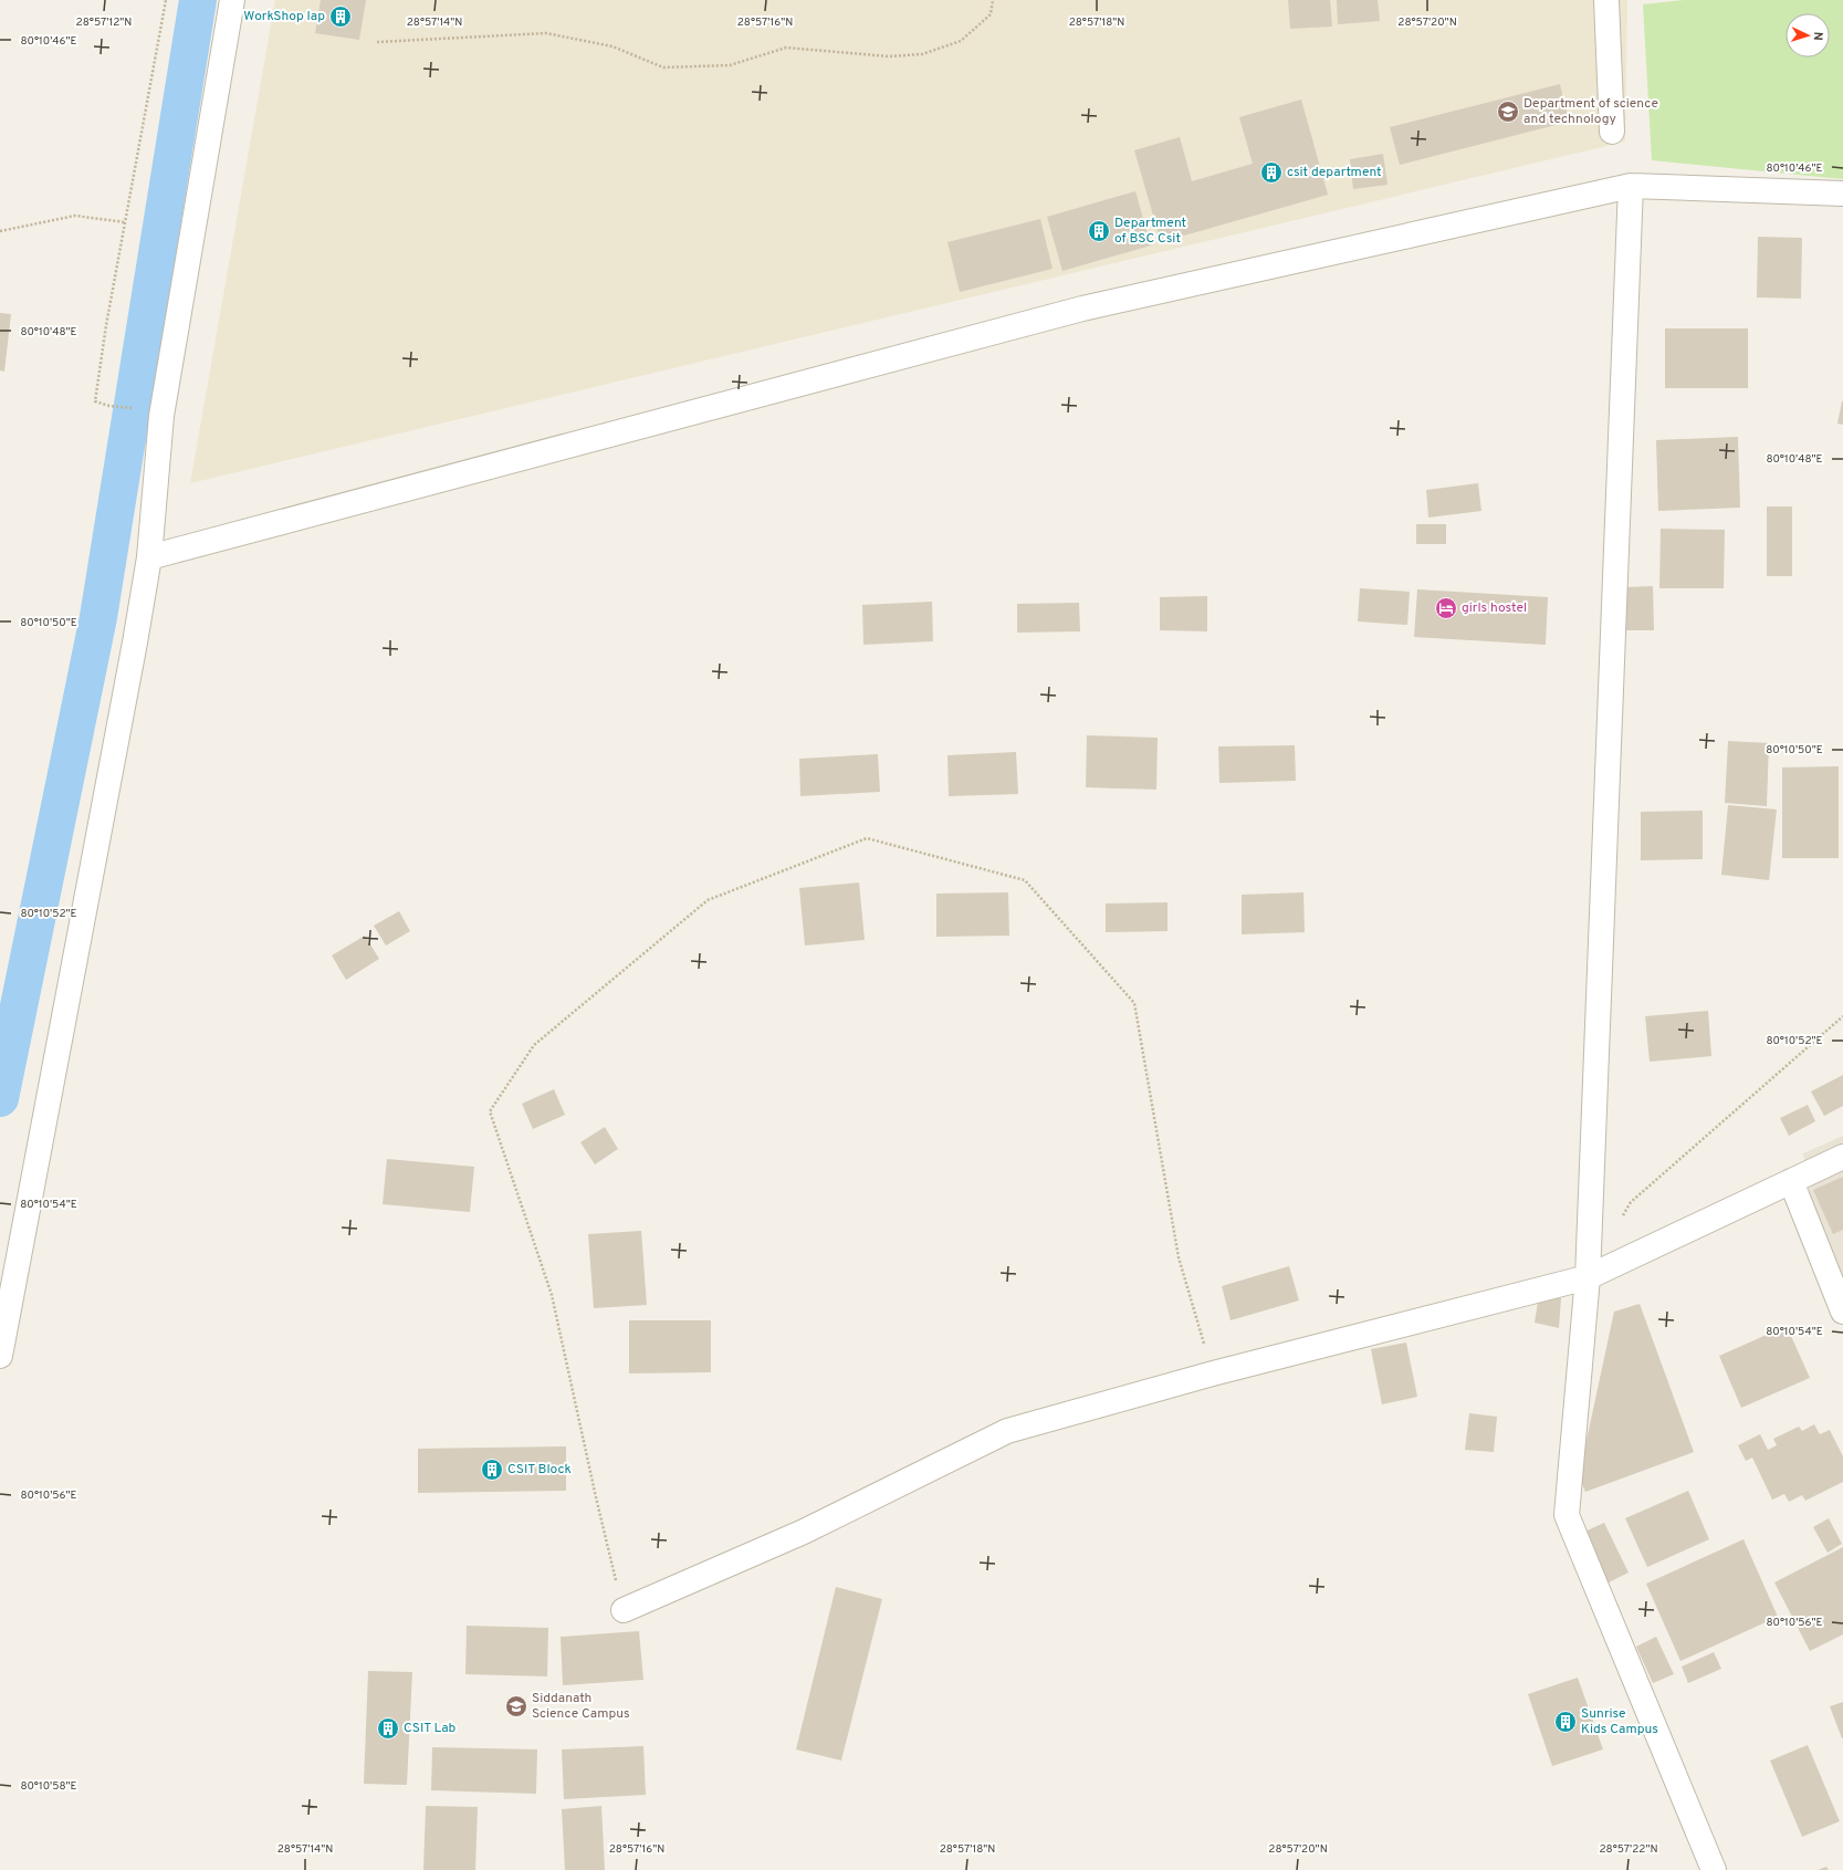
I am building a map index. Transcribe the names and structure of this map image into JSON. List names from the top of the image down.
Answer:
{
  "places": {
    "building": [
      "WorkShop lap",
      "csit department",
      "Department of BSC Csit",
      "CSIT Block",
      "Sunrise Kids Campus",
      "CSIT Lab"
    ],
    "school or university": ["Department of science and technology", "Siddanath Science Campus"],
    "hotel": ["girls hostel"]
  },
  "north": "right",
  "coordinates": [
    "28°57'12\"N",
    "28°57'14\"N",
    "28°57'16\"N",
    "28°57'18\"N",
    "28°57'20\"N",
    "80°10'46\"E",
    "80°10'48\"E",
    "80°10'50\"E",
    "80°10'52\"E",
    "80°10'54\"E",
    "80°10'56\"E",
    "80°10'58\"E",
    "28°57'22\"N"
  ]
}
